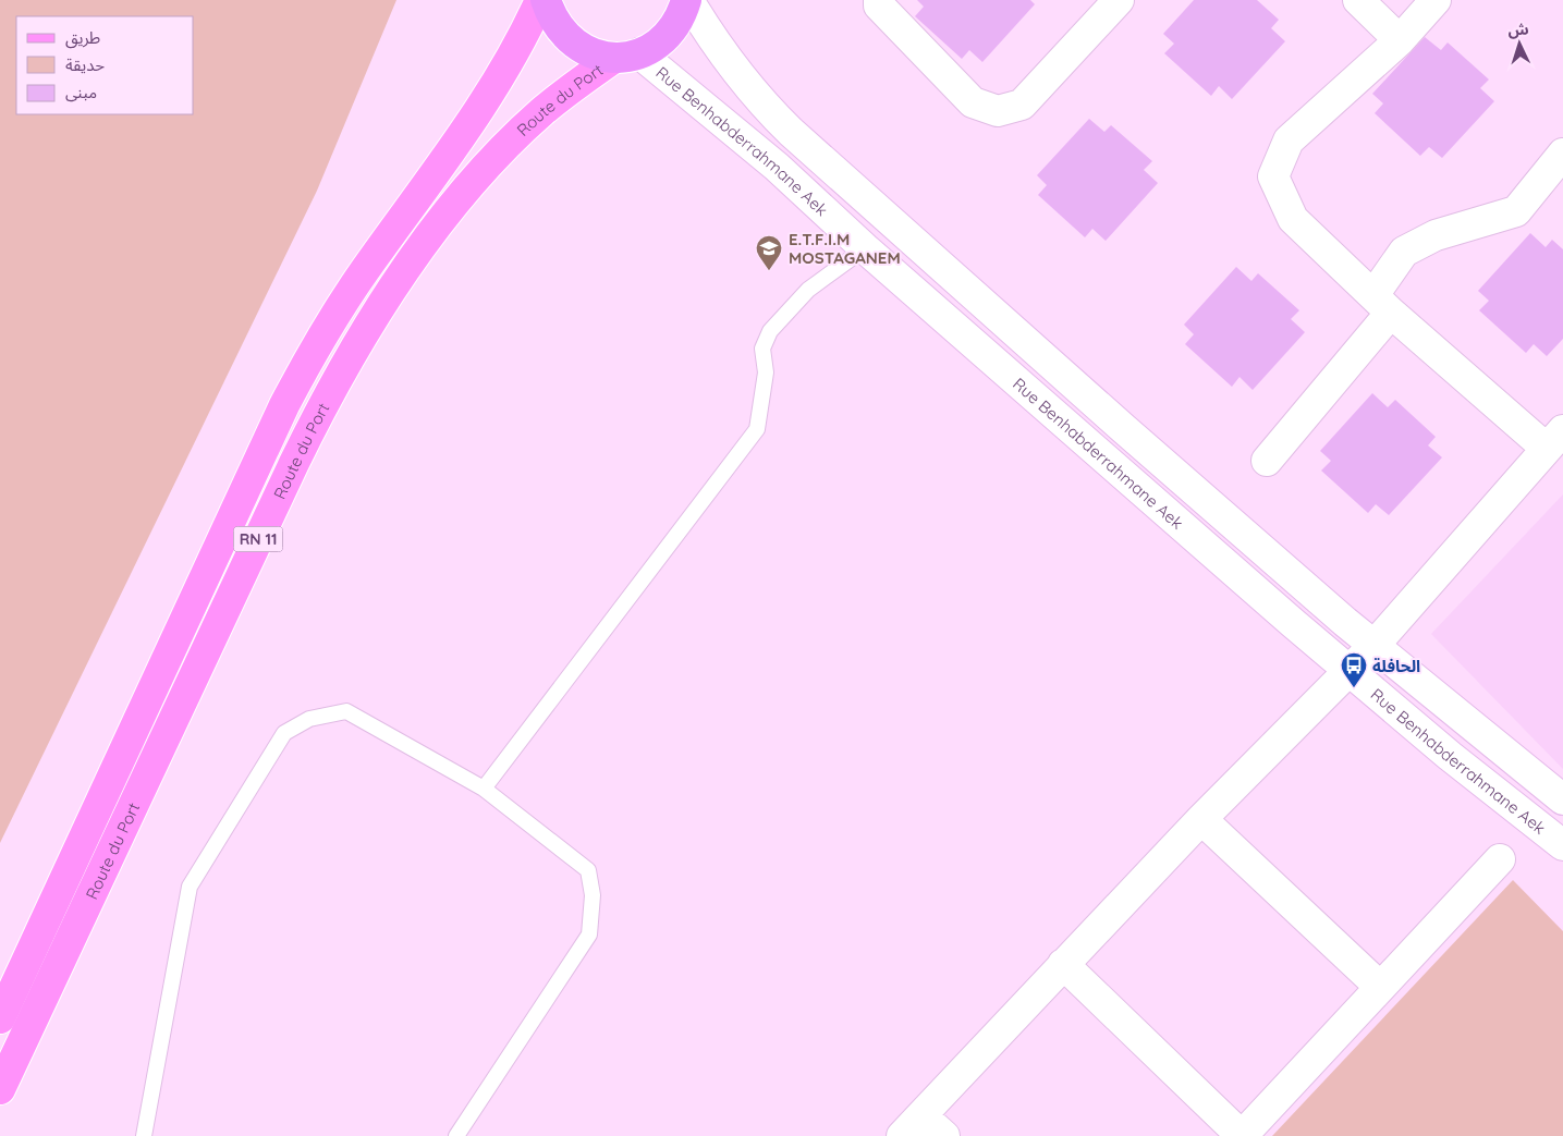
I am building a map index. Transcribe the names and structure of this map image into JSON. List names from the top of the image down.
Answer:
{
  "streets": {
    "main road": ["Route du Port", "RN 11"],
    "street": ["Rue Benhabderrahmane Aek"]
  },
  "crossings": [
    ["Route du Port", "Rue Benhabderrahmane Aek"]
  ],
  "places": {
    "school or university": ["E.T.F.I.M MOSTAGANEM"],
    "bus stop": ["الحافلة"]
  },
  "legend": ["طريق", "حديقة", "مبنى"],
  "north": "top"
}
